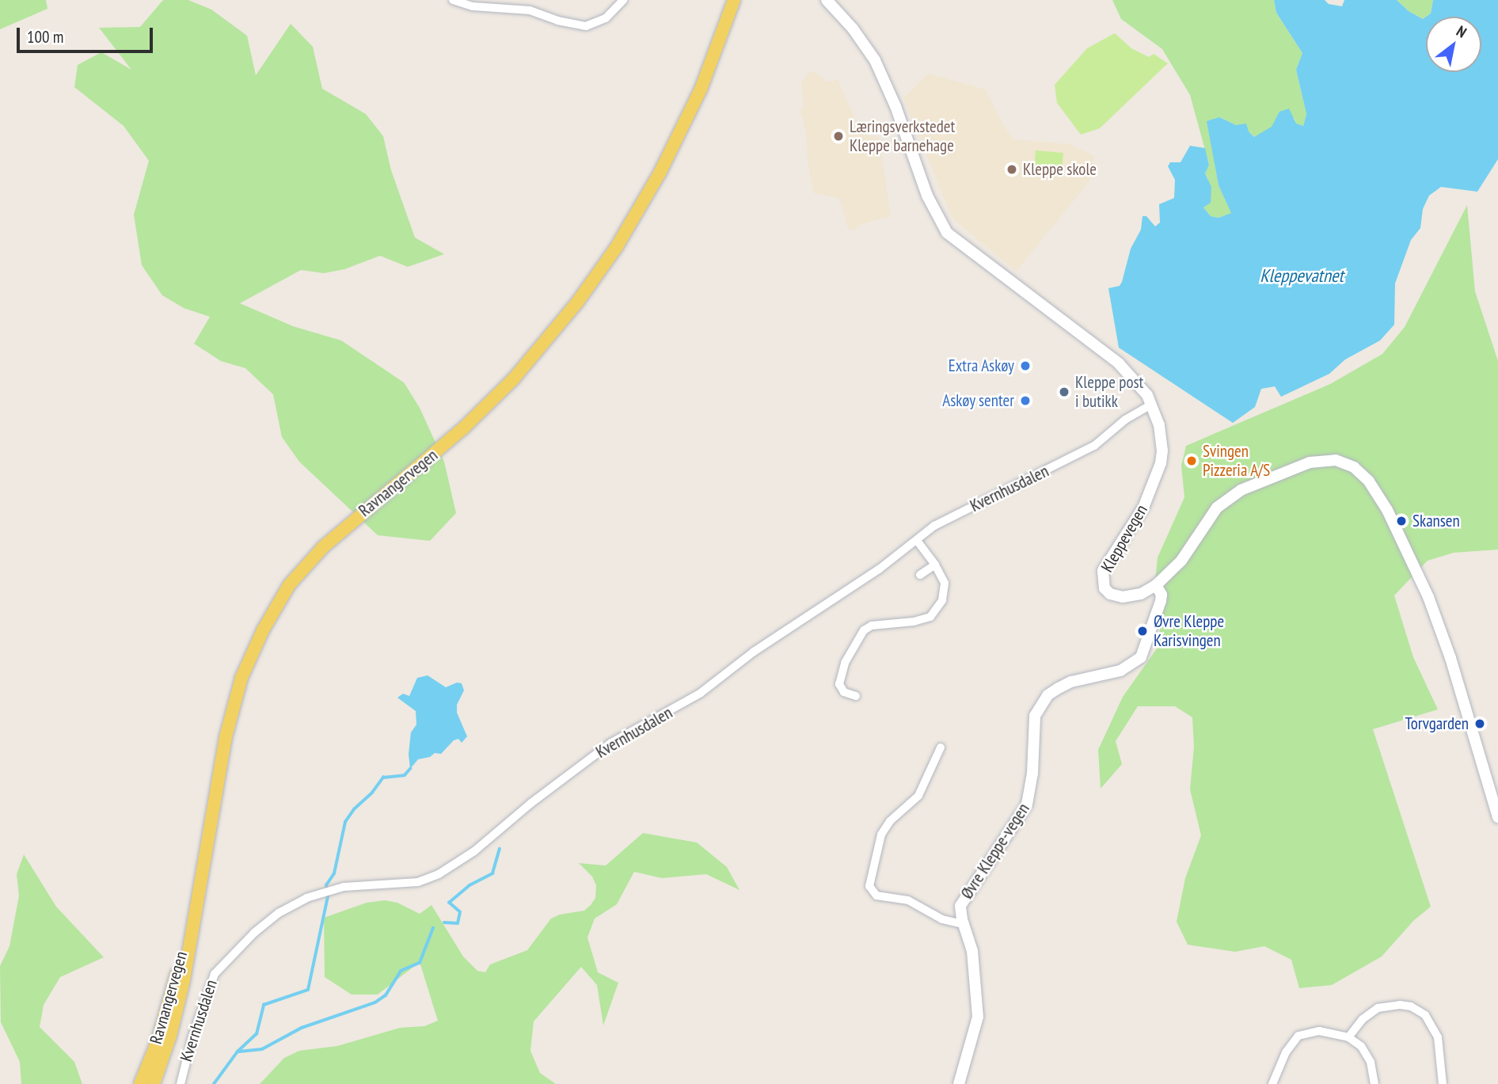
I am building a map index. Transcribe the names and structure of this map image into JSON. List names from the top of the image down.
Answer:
{
  "streets": {
    "main road": ["Ravnangervegen", "Kleppevegen", "Øvre Kleppe-vegen"],
    "street": ["Kvernhusdalen"]
  },
  "crossings": [
    ["Kvernhusdalen", "Kleppevegen"],
    ["Kleppevegen", "Øvre Kleppe-vegen"]
  ],
  "water": ["Kleppevatnet"],
  "places": [
    "Læringsverkstedet Kleppe barnehage",
    "Kleppe skole",
    "Extra Askøy",
    "Kleppe post i butikk",
    "Askøy senter",
    "Svingen Pizzeria A/S",
    "Skansen",
    "Øvre Kleppe Karisvingen",
    "Torvgarden"
  ],
  "scale_bar": "100 m",
  "north": "top right"
}
